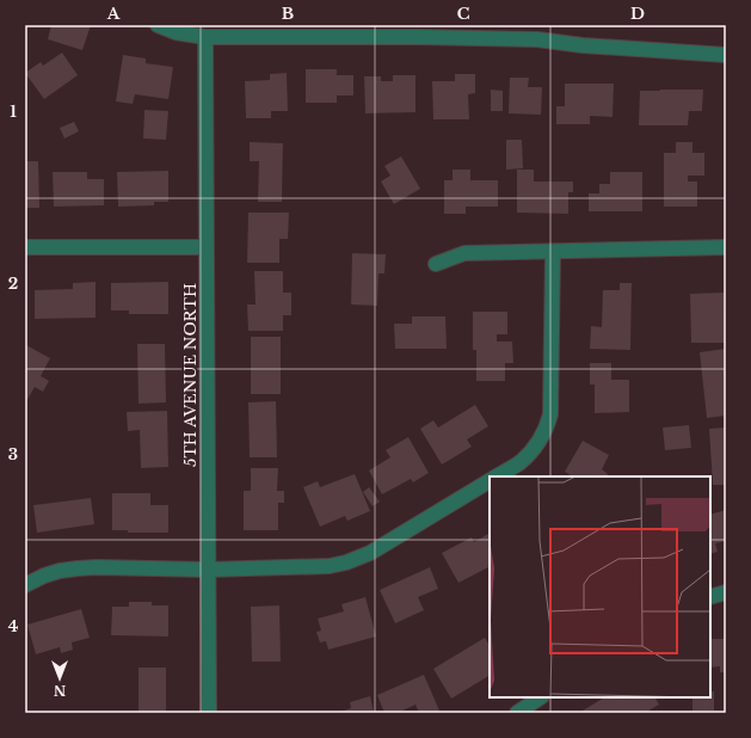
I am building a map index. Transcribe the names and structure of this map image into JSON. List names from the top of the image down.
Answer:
{
  "streets": {
    "street": ["5TH AVENUE NORTH"]
  },
  "north": "bottom",
  "grid": {
    "columns": [
      "A",
      "B",
      "C",
      "D"
    ],
    "rows": [
      "1",
      "2",
      "3",
      "4"
    ]
  }
}
